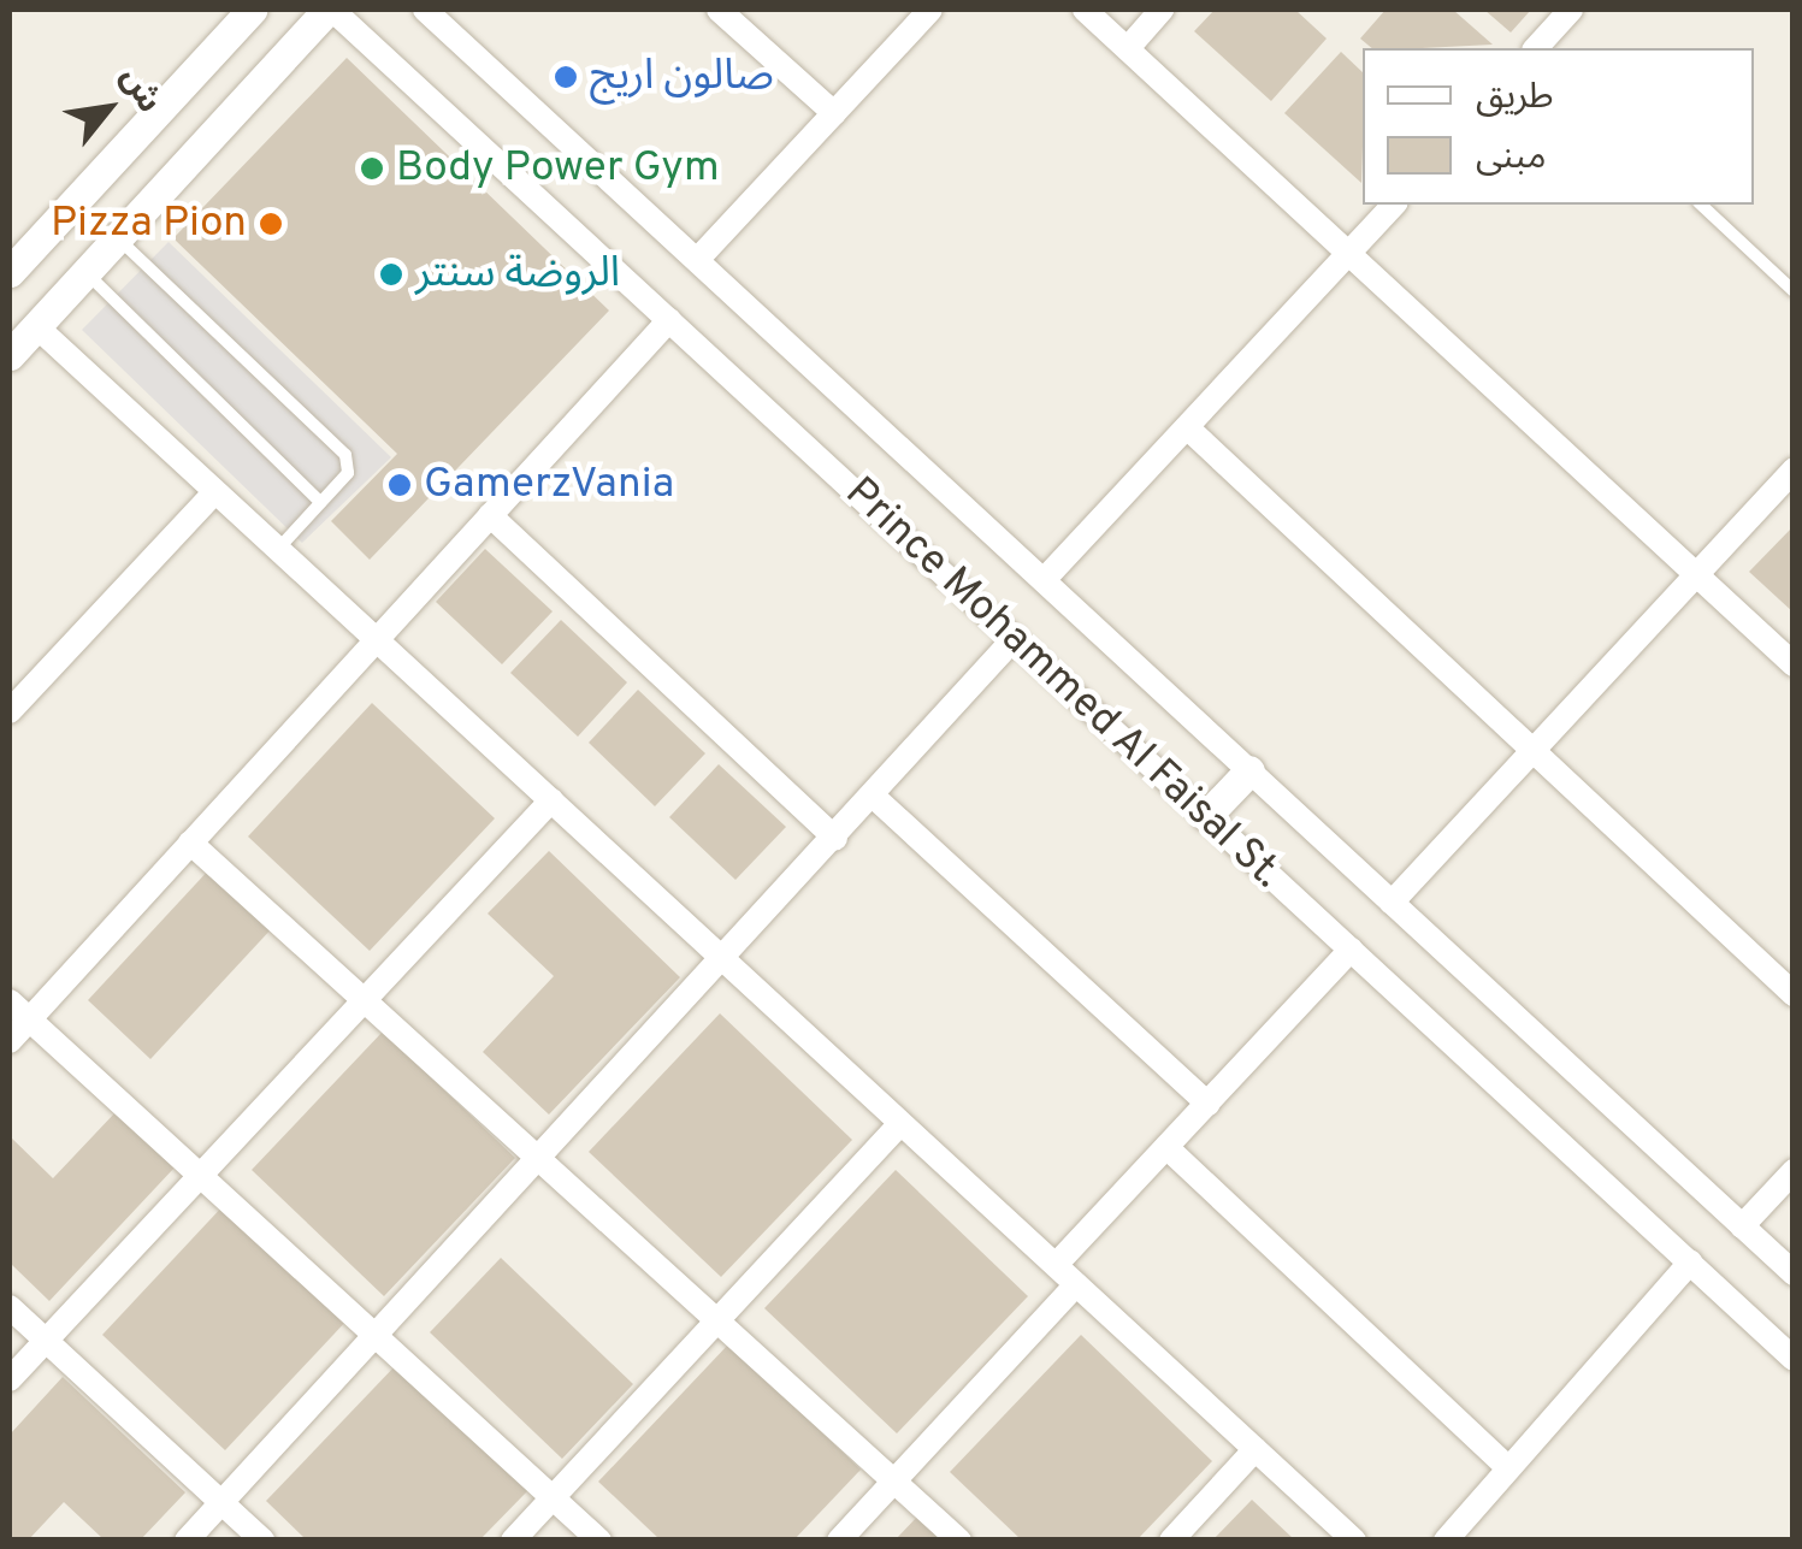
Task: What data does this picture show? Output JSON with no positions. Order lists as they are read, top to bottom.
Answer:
{
  "streets": {
    "street": ["Prince Mohammed Al Faisal St."]
  },
  "places": [
    "صالون اريج",
    "Body Power Gym",
    "Pizza Pion",
    "الروضة سنتر",
    "GamerzVania"
  ],
  "legend": ["طريق", "مبنى"],
  "north": "top right"
}
